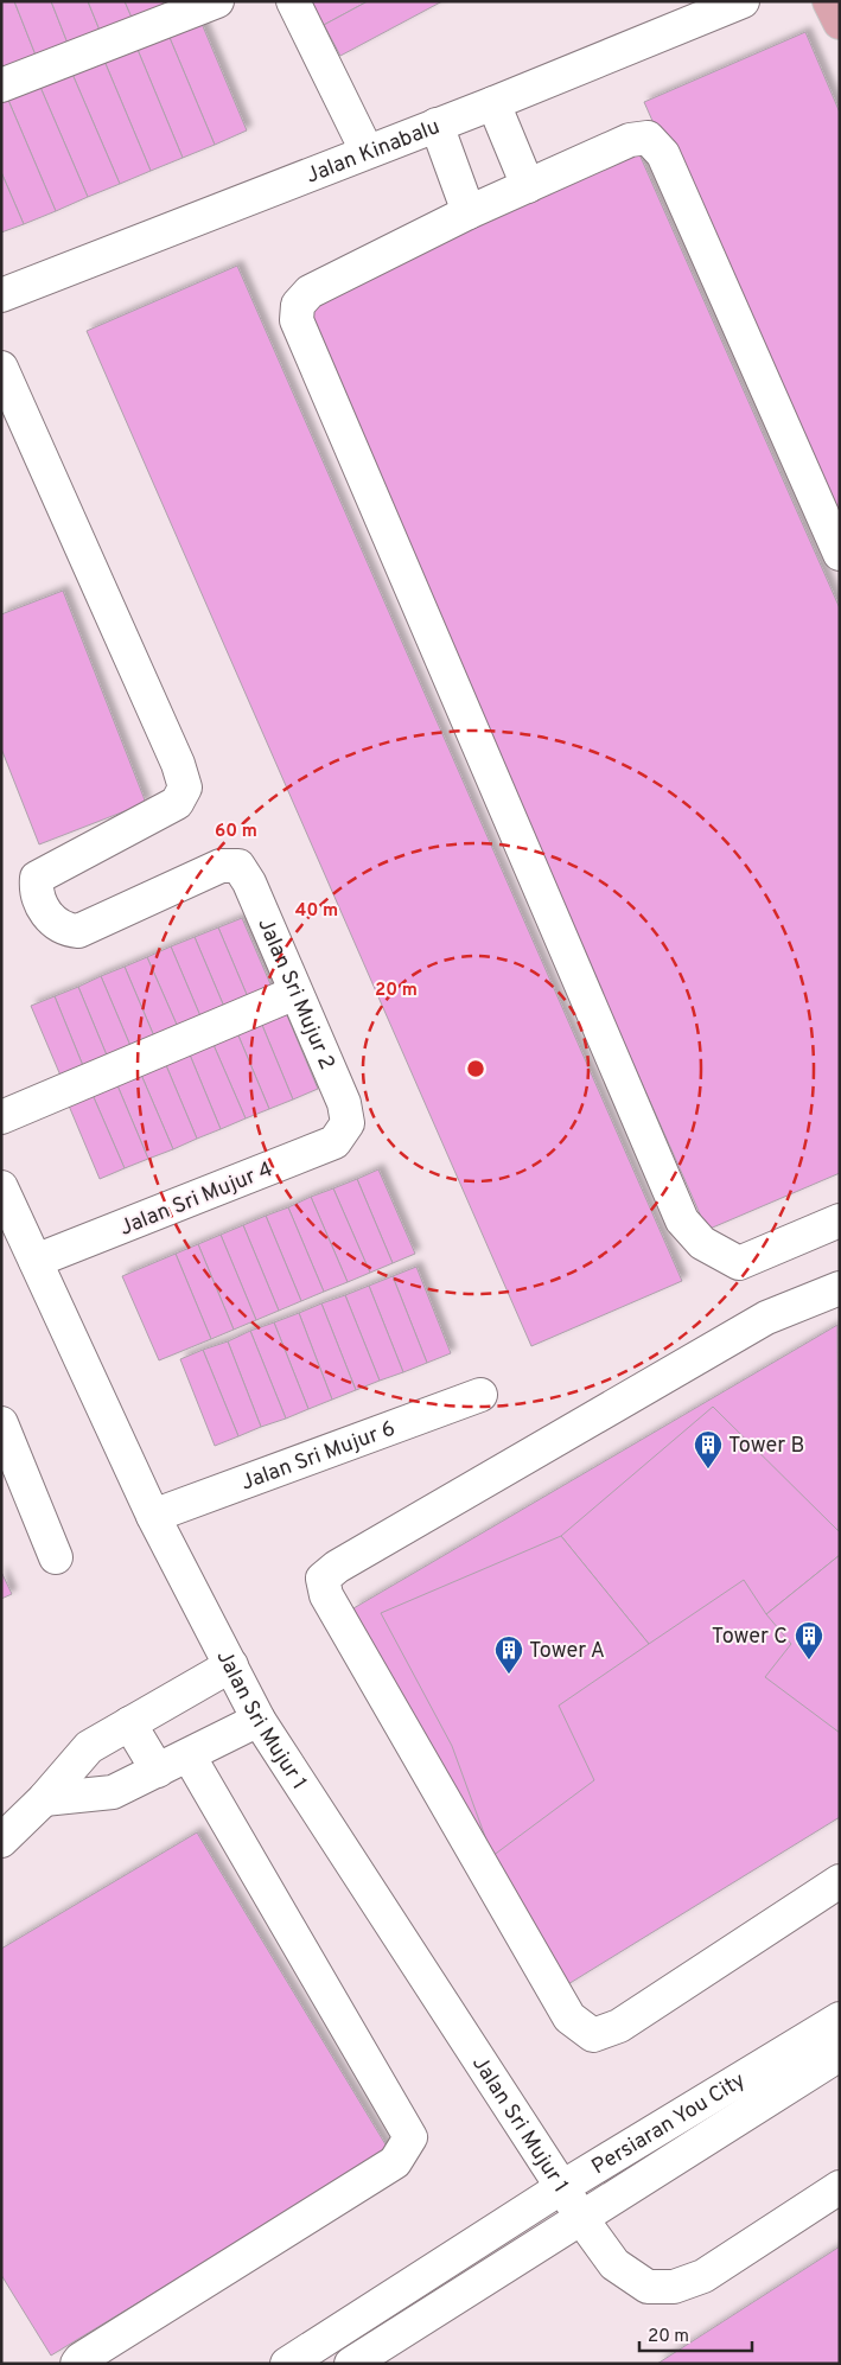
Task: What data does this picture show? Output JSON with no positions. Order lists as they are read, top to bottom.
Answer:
{
  "streets": {
    "street": [
      "Jalan Kinabalu",
      "Jalan Sri Mujur 2",
      "Jalan Sri Mujur 4",
      "Jalan Sri Mujur 6",
      "Jalan Sri Mujur 1",
      "Persiaran You City"
    ]
  },
  "crossings": [
    ["Jalan Sri Mujur 2", "Jalan Sri Mujur 4"],
    ["Jalan Sri Mujur 4", "Jalan Sri Mujur 1"],
    ["Jalan Sri Mujur 6", "Jalan Sri Mujur 1"],
    ["Jalan Sri Mujur 1", "Persiaran You City"]
  ],
  "places": {
    "building": ["Tower B", "Tower C", "Tower A"]
  },
  "scale_bar": "20 m",
  "rings": ["60 m", "40 m", "20 m"]
}
